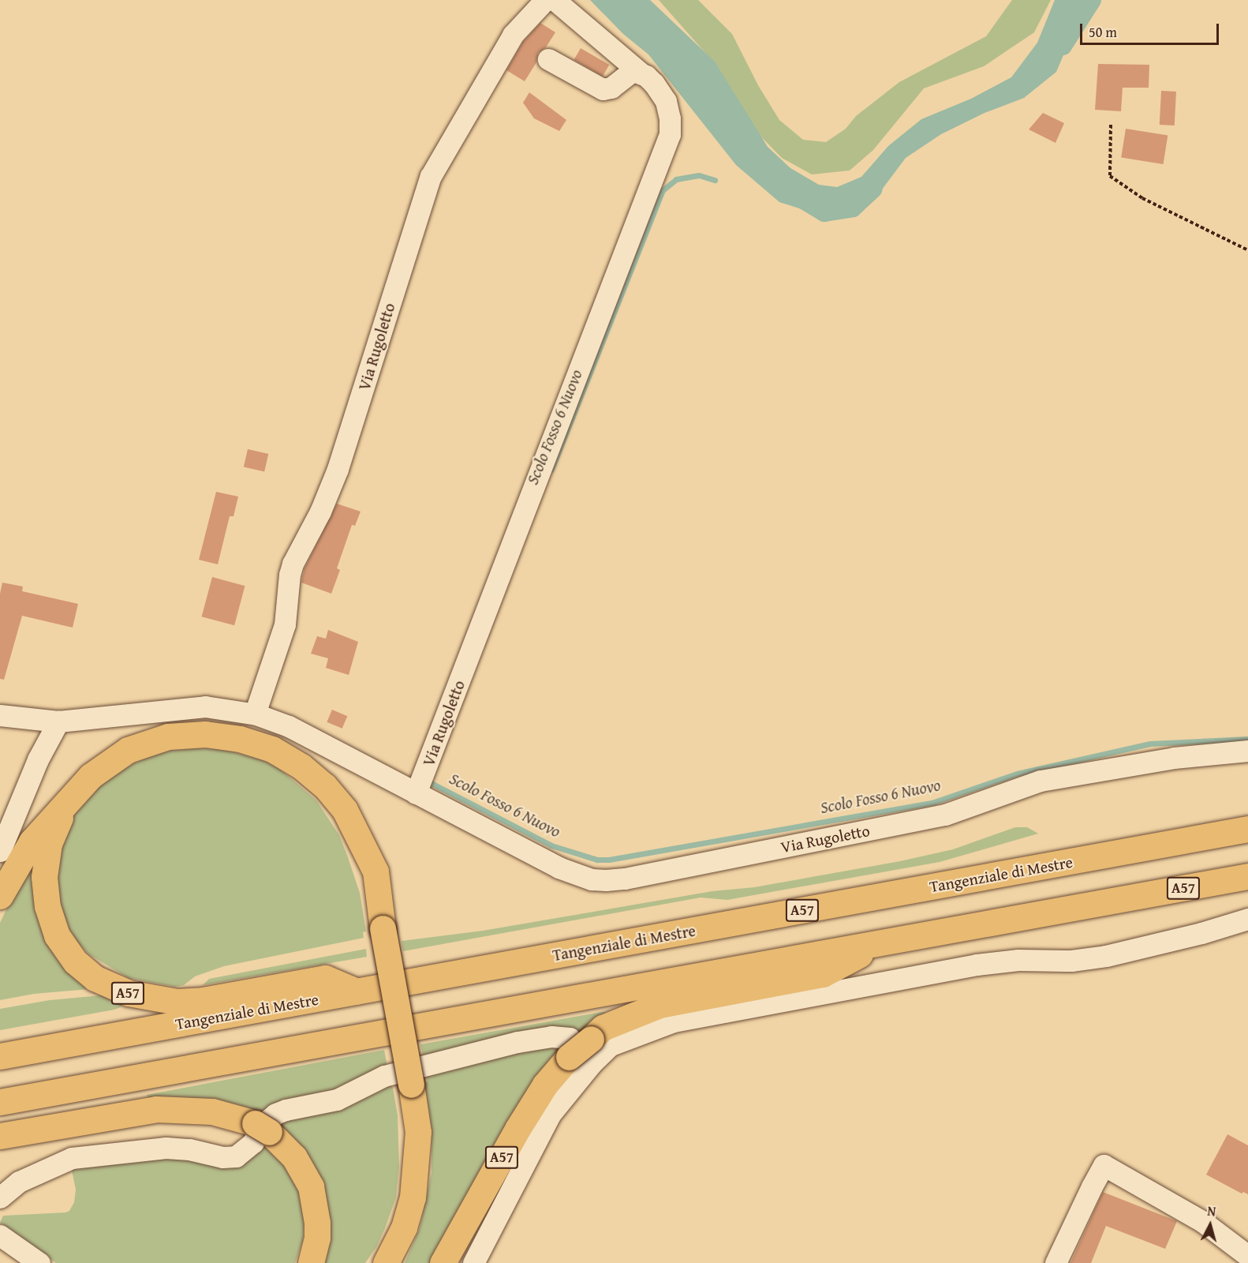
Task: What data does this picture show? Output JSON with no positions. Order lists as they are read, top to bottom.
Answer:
{
  "streets": {
    "highway": ["Tangenziale di Mestre", "A57"],
    "street": ["Via Rugoletto"]
  },
  "crossings": [
    ["Tangenziale di Mestre", "A57"]
  ],
  "water": ["Scolo Fosso 6 Nuovo"],
  "scale_bar": "50 m",
  "north": "top"
}
